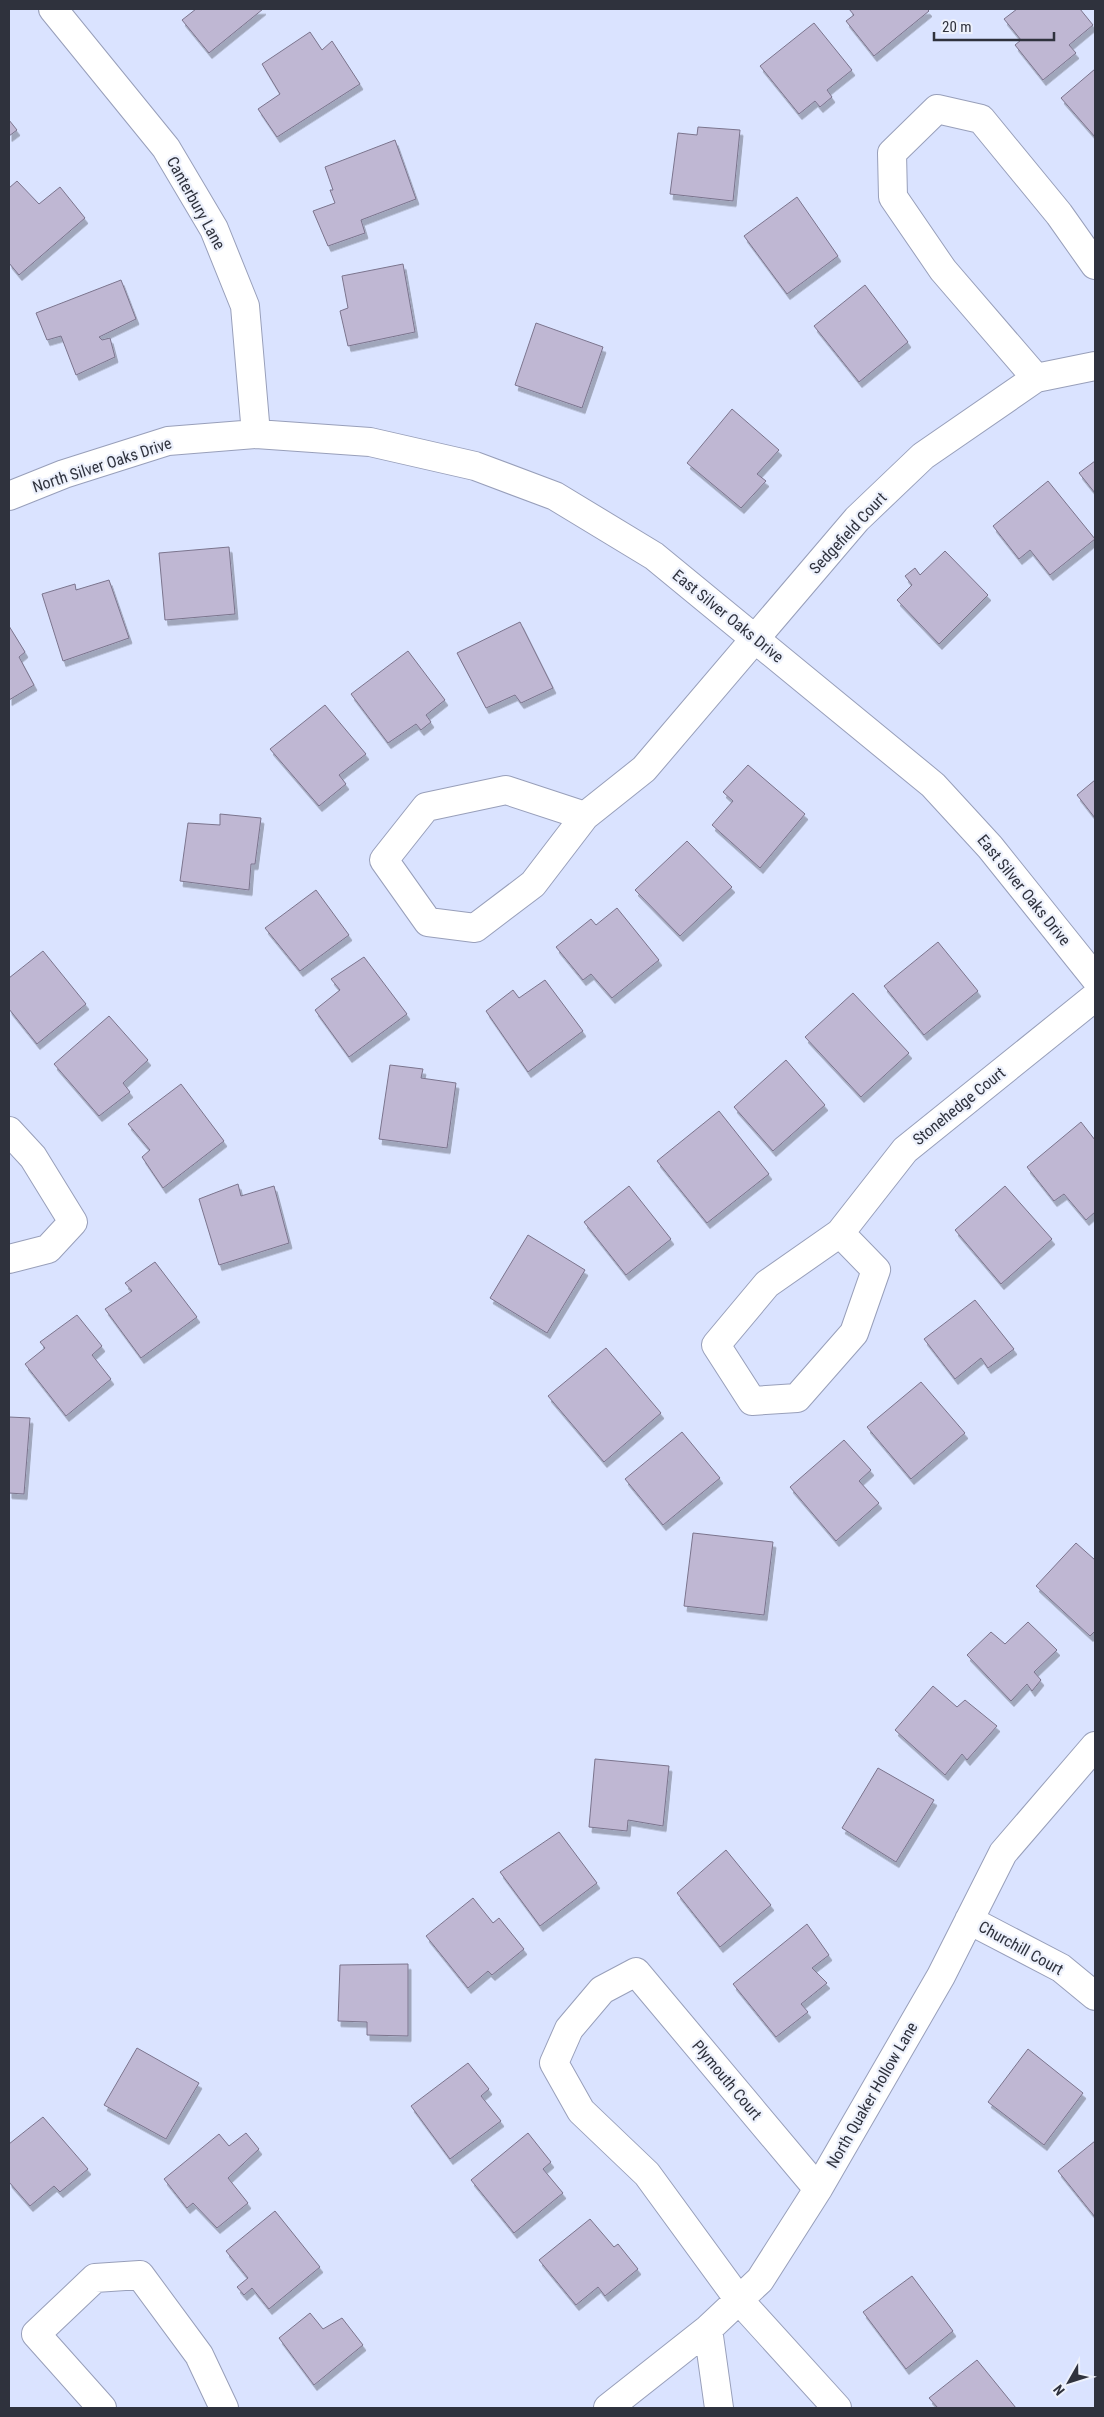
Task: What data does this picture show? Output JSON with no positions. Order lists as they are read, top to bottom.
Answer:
{
  "streets": {
    "street": [
      "Canterbury Lane",
      "North Silver Oaks Drive",
      "Sedgefield Court",
      "East Silver Oaks Drive",
      "Stonehedge Court",
      "Churchill Court",
      "Plymouth Court",
      "North Quaker Hollow Lane"
    ]
  },
  "crossings": [
    ["Canterbury Lane", "North Silver Oaks Drive"],
    ["Canterbury Lane", "East Silver Oaks Drive"],
    ["North Silver Oaks Drive", "East Silver Oaks Drive"],
    ["Sedgefield Court", "East Silver Oaks Drive"],
    ["Churchill Court", "North Quaker Hollow Lane"],
    ["Plymouth Court", "North Quaker Hollow Lane"]
  ],
  "scale_bar": "20 m",
  "north": "bottom left"
}
